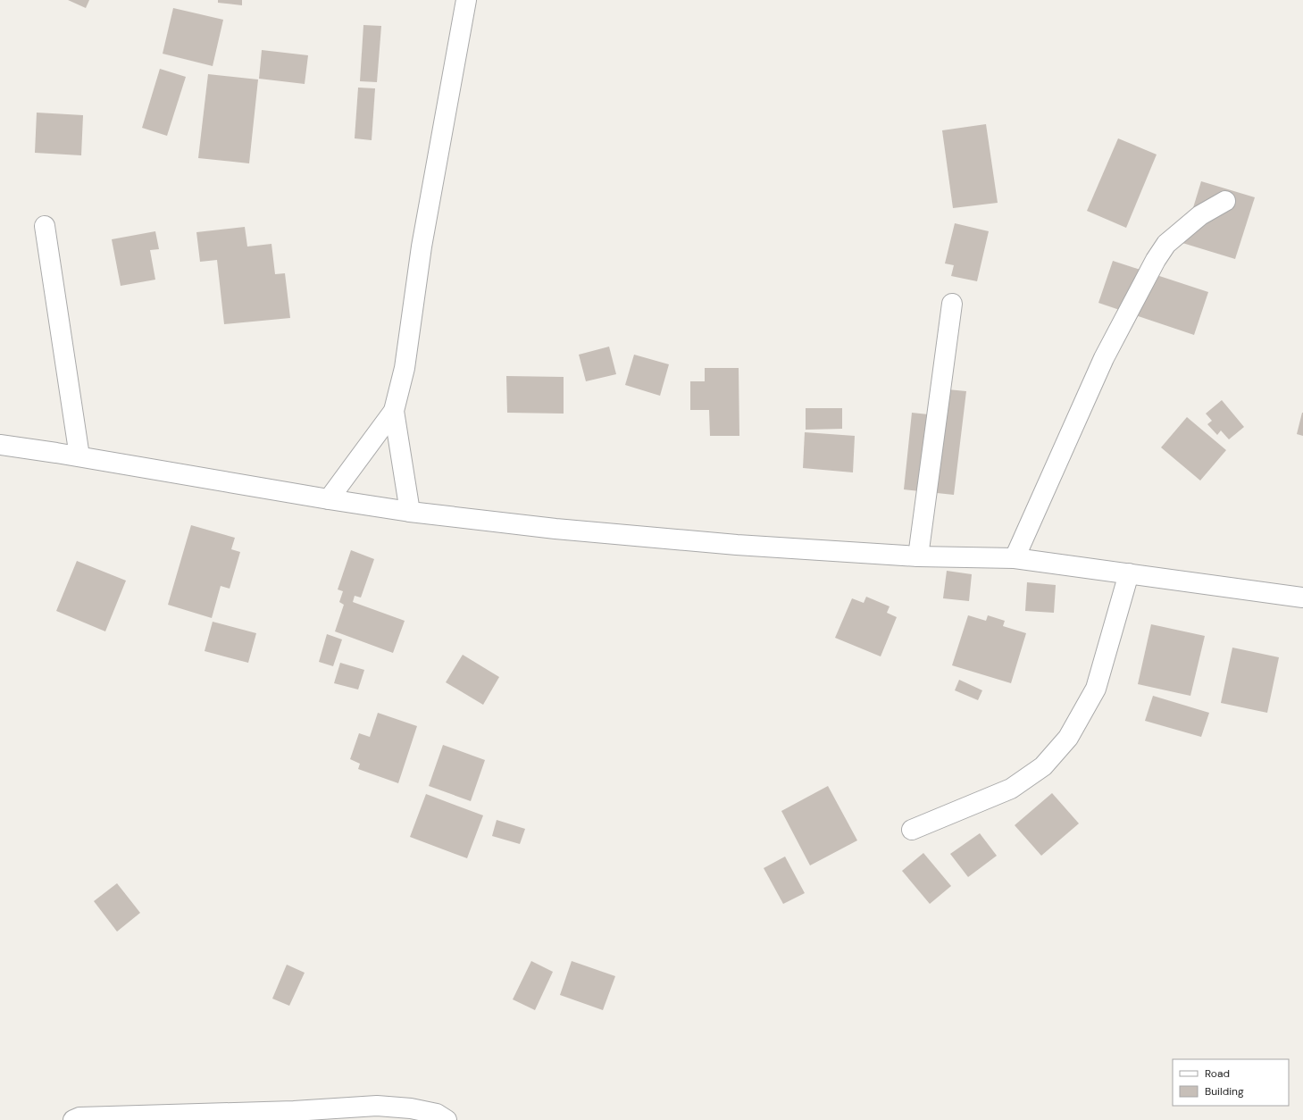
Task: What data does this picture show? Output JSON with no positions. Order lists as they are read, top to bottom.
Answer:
{
  "legend": ["Road", "Building"]
}
